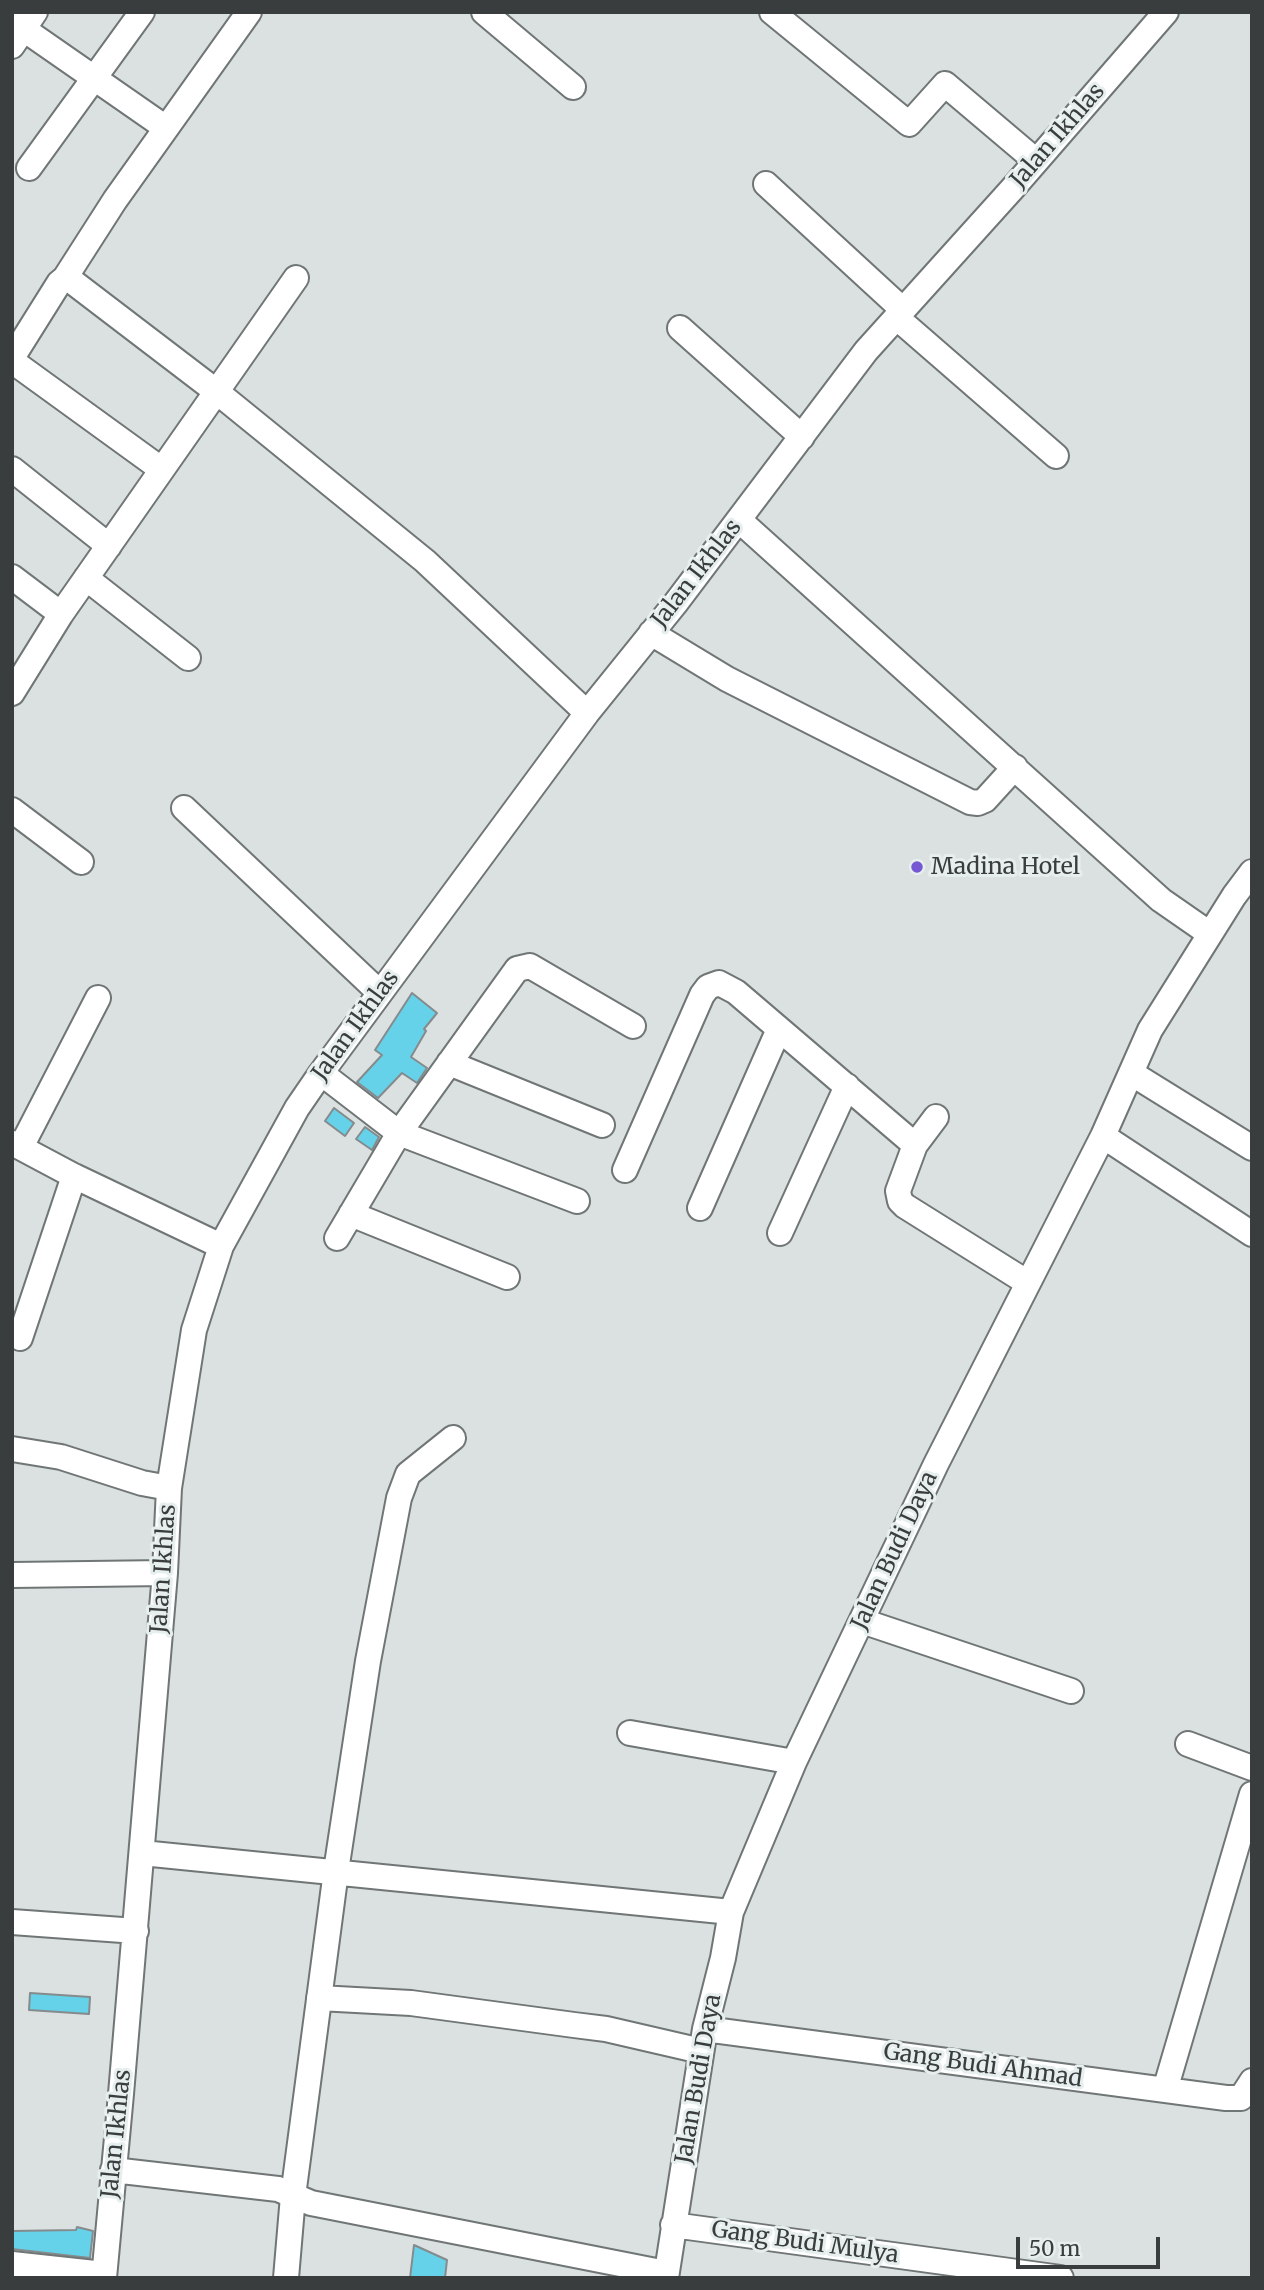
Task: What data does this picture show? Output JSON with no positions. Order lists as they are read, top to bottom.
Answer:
{
  "streets": {
    "street": [
      "Jalan Ikhlas",
      "Jalan Budi Daya",
      "Gang Budi Ahmad",
      "Gang Budi Mulya"
    ]
  },
  "crossings": [
    ["Jalan Budi Daya", "Gang Budi Ahmad"],
    ["Jalan Budi Daya", "Gang Budi Mulya"]
  ],
  "places": ["Madina Hotel"],
  "scale_bar": "50 m"
}
